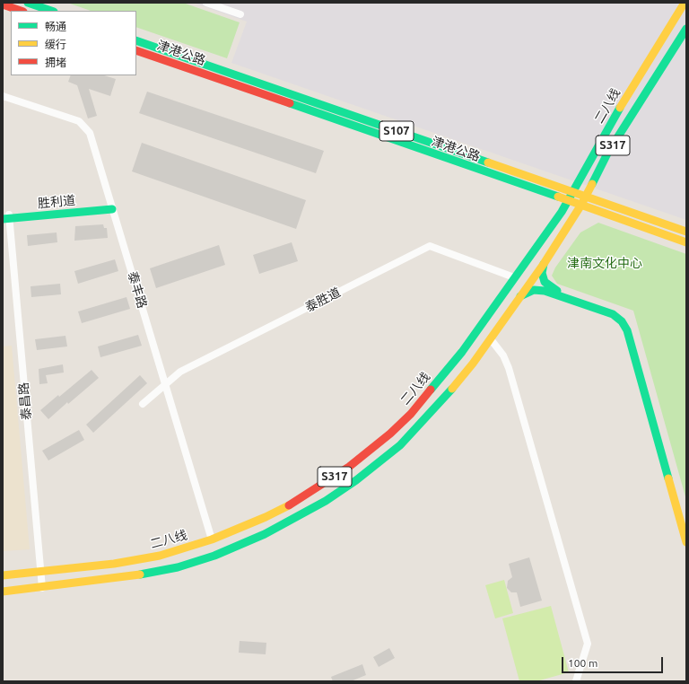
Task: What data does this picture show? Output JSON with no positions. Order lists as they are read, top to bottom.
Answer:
{
  "streets": {
    "main road": [
      "津港公路",
      "二八线",
      "S107",
      "S317",
      "胜利道"
    ],
    "street": ["泰丰路", "泰胜道", "泰昌路"]
  },
  "crossings": [
    ["津港公路", "二八线"],
    ["二八线", "泰丰路"],
    ["二八线", "泰胜道"],
    ["二八线", "泰昌路"],
    ["胜利道", "泰丰路"],
    ["胜利道", "泰昌路"],
    ["泰丰路", "泰胜道"]
  ],
  "parks": ["津南文化中心"],
  "legend": ["畅通", "缓行", "拥堵"],
  "scale_bar": "100 m"
}
